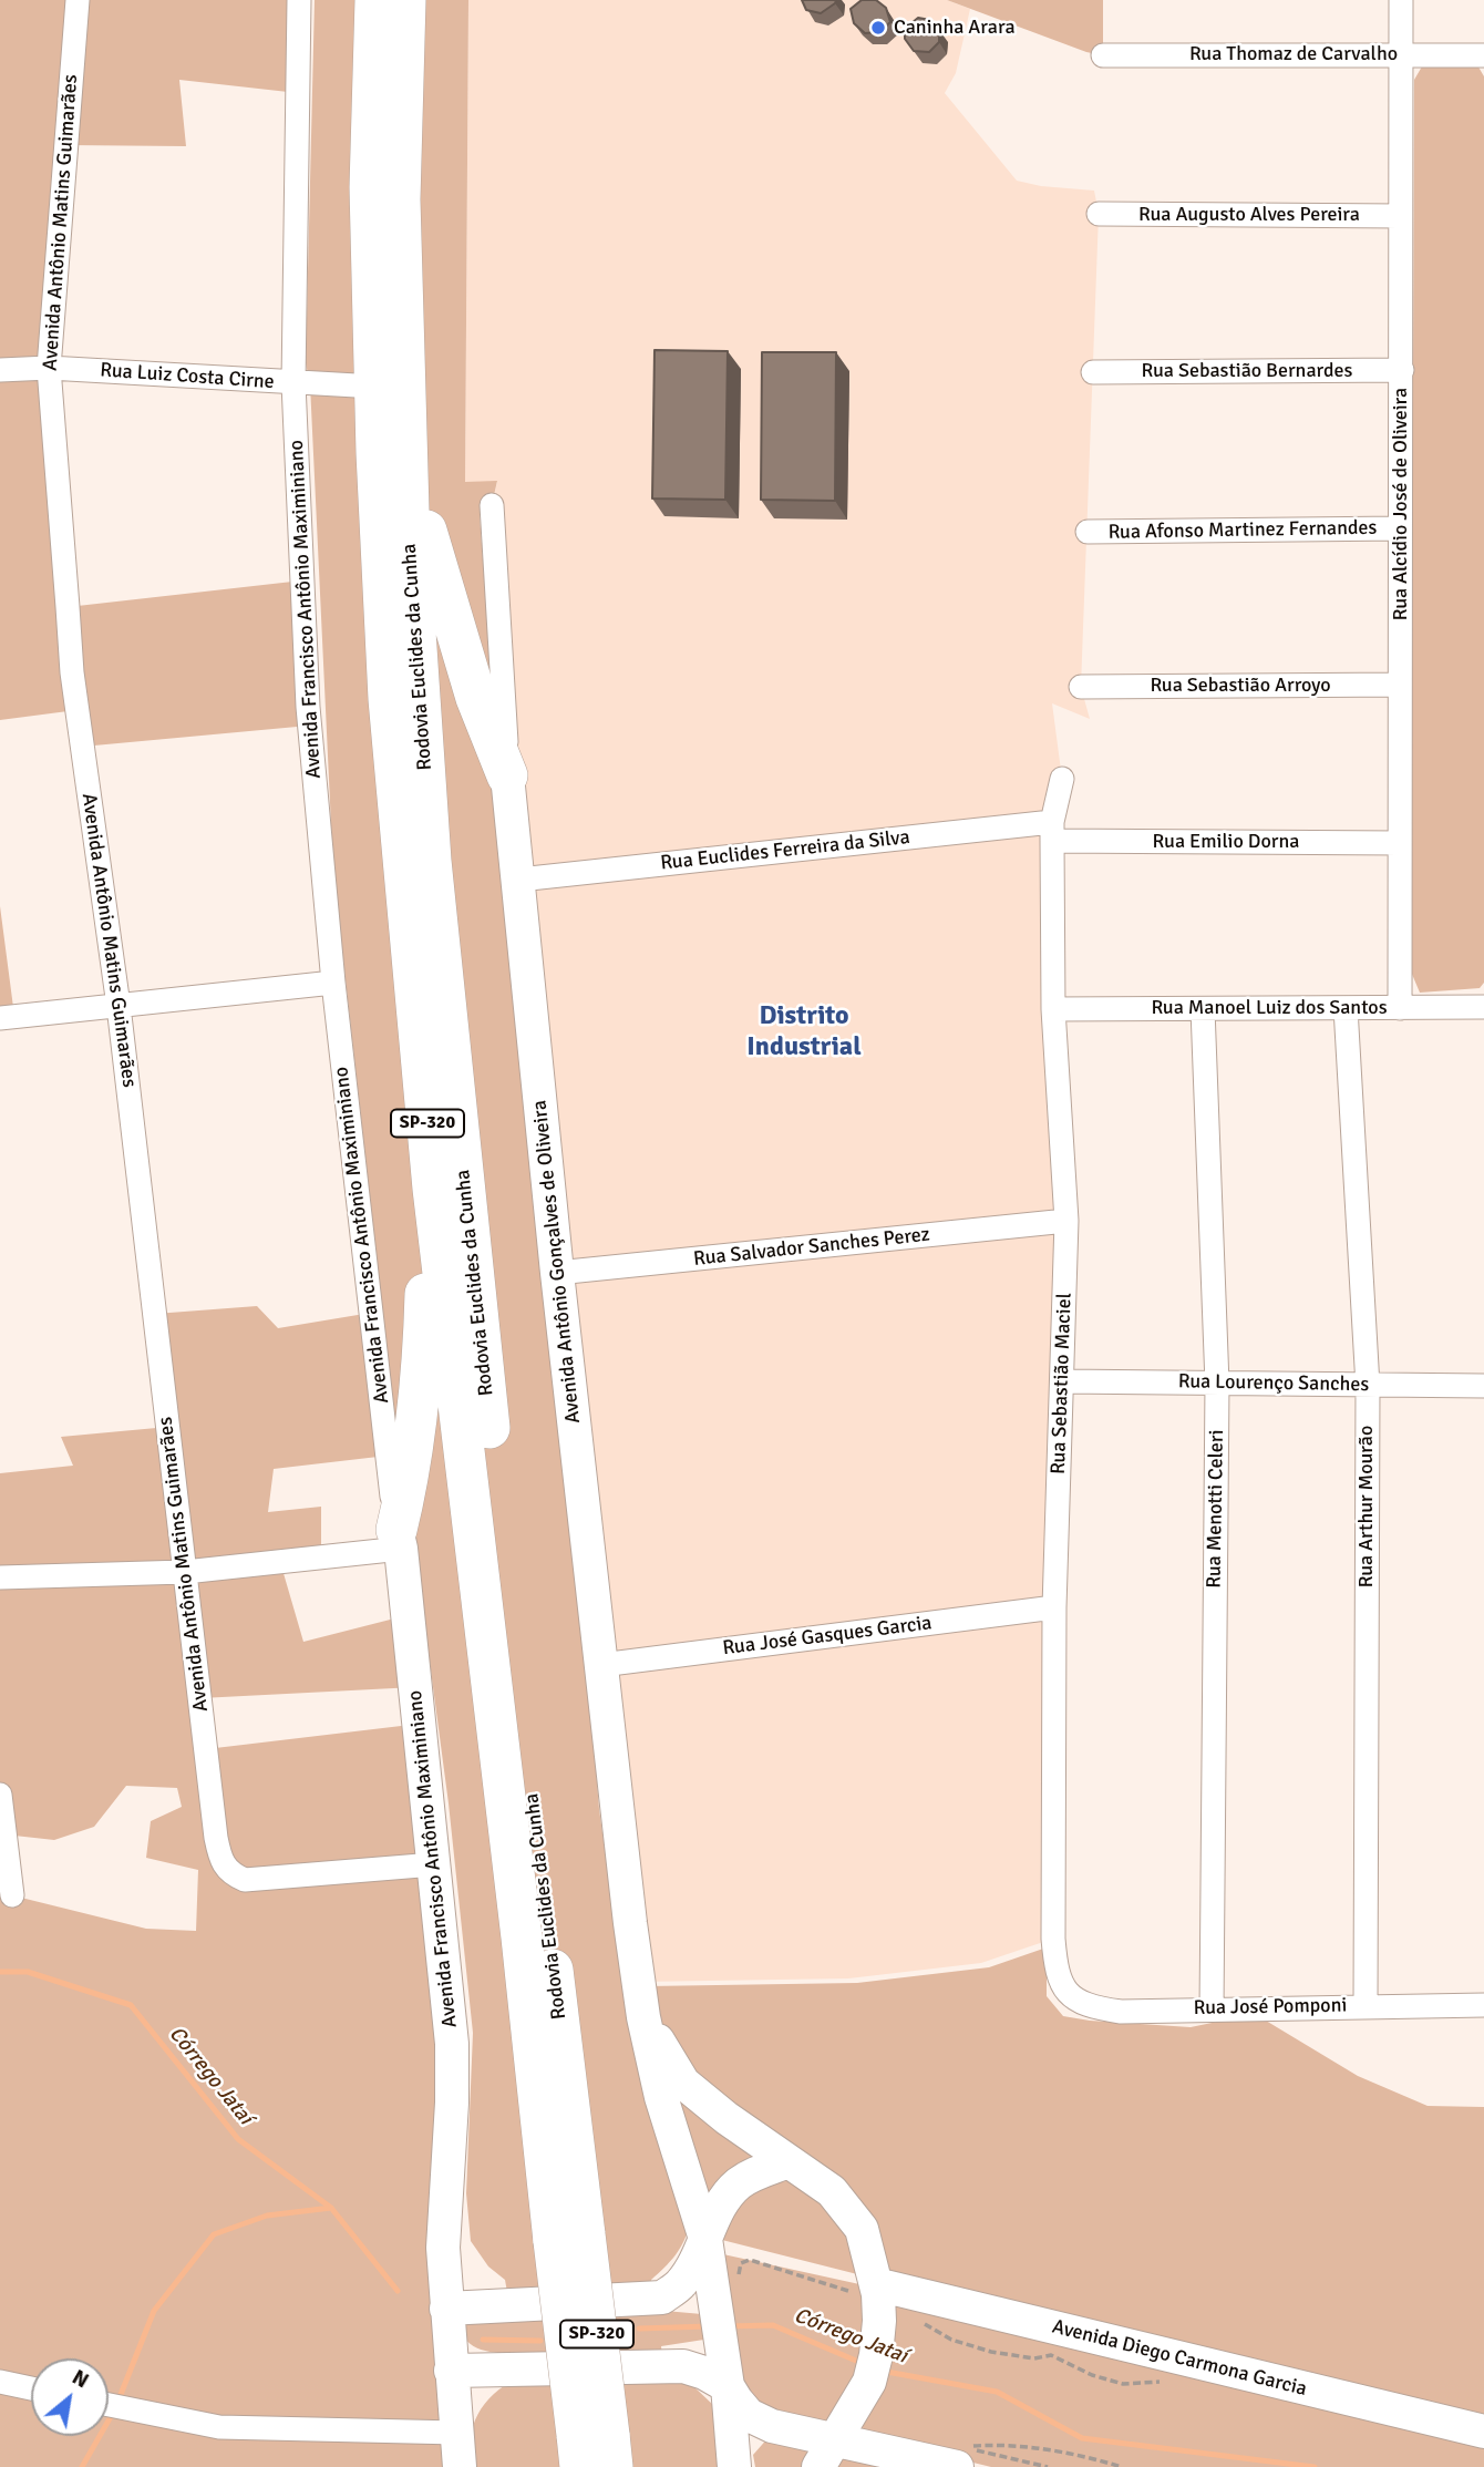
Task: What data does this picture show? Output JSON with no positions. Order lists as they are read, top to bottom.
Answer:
{
  "streets": {
    "highway": ["Rodovia Euclides da Cunha", "SP-320"],
    "main road": ["Avenida Francisco Antônio Maximiniano", "Avenida Antônio Gonçalves de Oliveira", "Avenida Diego Carmona Garcia"],
    "street": [
      "Rua Thomaz de Carvalho",
      "Rua Augusto Alves Pereira",
      "Avenida Antônio Matins Guimarães",
      "Rua Sebastião Bernardes",
      "Rua Luiz Costa Cirne",
      "Rua Alcídio José de Oliveira",
      "Rua Afonso Martinez Fernandes",
      "Rua Sebastião Arroyo",
      "Rua Emilio Dorna",
      "Rua Euclides Ferreira da Silva",
      "Rua Manoel Luiz dos Santos",
      "Rua Salvador Sanches Perez",
      "Rua Sebastião Maciel",
      "Rua Lourenço Sanches",
      "Rua Arthur Mourão",
      "Rua Menotti Celeri",
      "Rua José Gasques Garcia",
      "Rua José Pomponi"
    ]
  },
  "crossings": [
    ["Rua Thomaz de Carvalho", "Rua Alcídio José de Oliveira"],
    ["Rua Augusto Alves Pereira", "Rua Alcídio José de Oliveira"],
    ["Avenida Antônio Matins Guimarães", "Rua Luiz Costa Cirne"],
    ["Avenida Antônio Matins Guimarães", "Avenida Francisco Antônio Maximiniano"],
    ["Rua Sebastião Bernardes", "Rua Alcídio José de Oliveira"],
    ["Rua Luiz Costa Cirne", "Avenida Francisco Antônio Maximiniano"],
    ["Rua Luiz Costa Cirne", "Rodovia Euclides da Cunha"],
    ["Rua Alcídio José de Oliveira", "Rua Afonso Martinez Fernandes"],
    ["Rua Alcídio José de Oliveira", "Rua Sebastião Arroyo"],
    ["Rua Alcídio José de Oliveira", "Rua Emilio Dorna"],
    ["Rua Alcídio José de Oliveira", "Rua Manoel Luiz dos Santos"],
    ["Rua Emilio Dorna", "Rua Euclides Ferreira da Silva"],
    ["Rua Emilio Dorna", "Rua Sebastião Maciel"],
    ["Rua Euclides Ferreira da Silva", "Avenida Antônio Gonçalves de Oliveira"],
    ["Rua Euclides Ferreira da Silva", "Rua Sebastião Maciel"],
    ["Rua Manoel Luiz dos Santos", "Rua Sebastião Maciel"],
    ["Rua Manoel Luiz dos Santos", "Rua Arthur Mourão"],
    ["Rua Manoel Luiz dos Santos", "Rua Menotti Celeri"],
    ["Rua Salvador Sanches Perez", "Avenida Antônio Gonçalves de Oliveira"],
    ["Rua Salvador Sanches Perez", "Rua Sebastião Maciel"],
    ["Avenida Antônio Gonçalves de Oliveira", "Rua José Gasques Garcia"],
    ["Avenida Antônio Gonçalves de Oliveira", "Avenida Diego Carmona Garcia"],
    ["Rua Sebastião Maciel", "Rua Lourenço Sanches"],
    ["Rua Sebastião Maciel", "Rua José Gasques Garcia"],
    ["Rua Sebastião Maciel", "Rua José Pomponi"],
    ["Rua Lourenço Sanches", "Rua Arthur Mourão"],
    ["Rua Lourenço Sanches", "Rua Menotti Celeri"],
    ["Rua Arthur Mourão", "Rua José Pomponi"],
    ["Rua Menotti Celeri", "Rua José Pomponi"]
  ],
  "districts": ["Distrito Industrial"],
  "water": ["Córrego Jataí"],
  "places": ["Caninha Arara"],
  "north": "top right"
}
